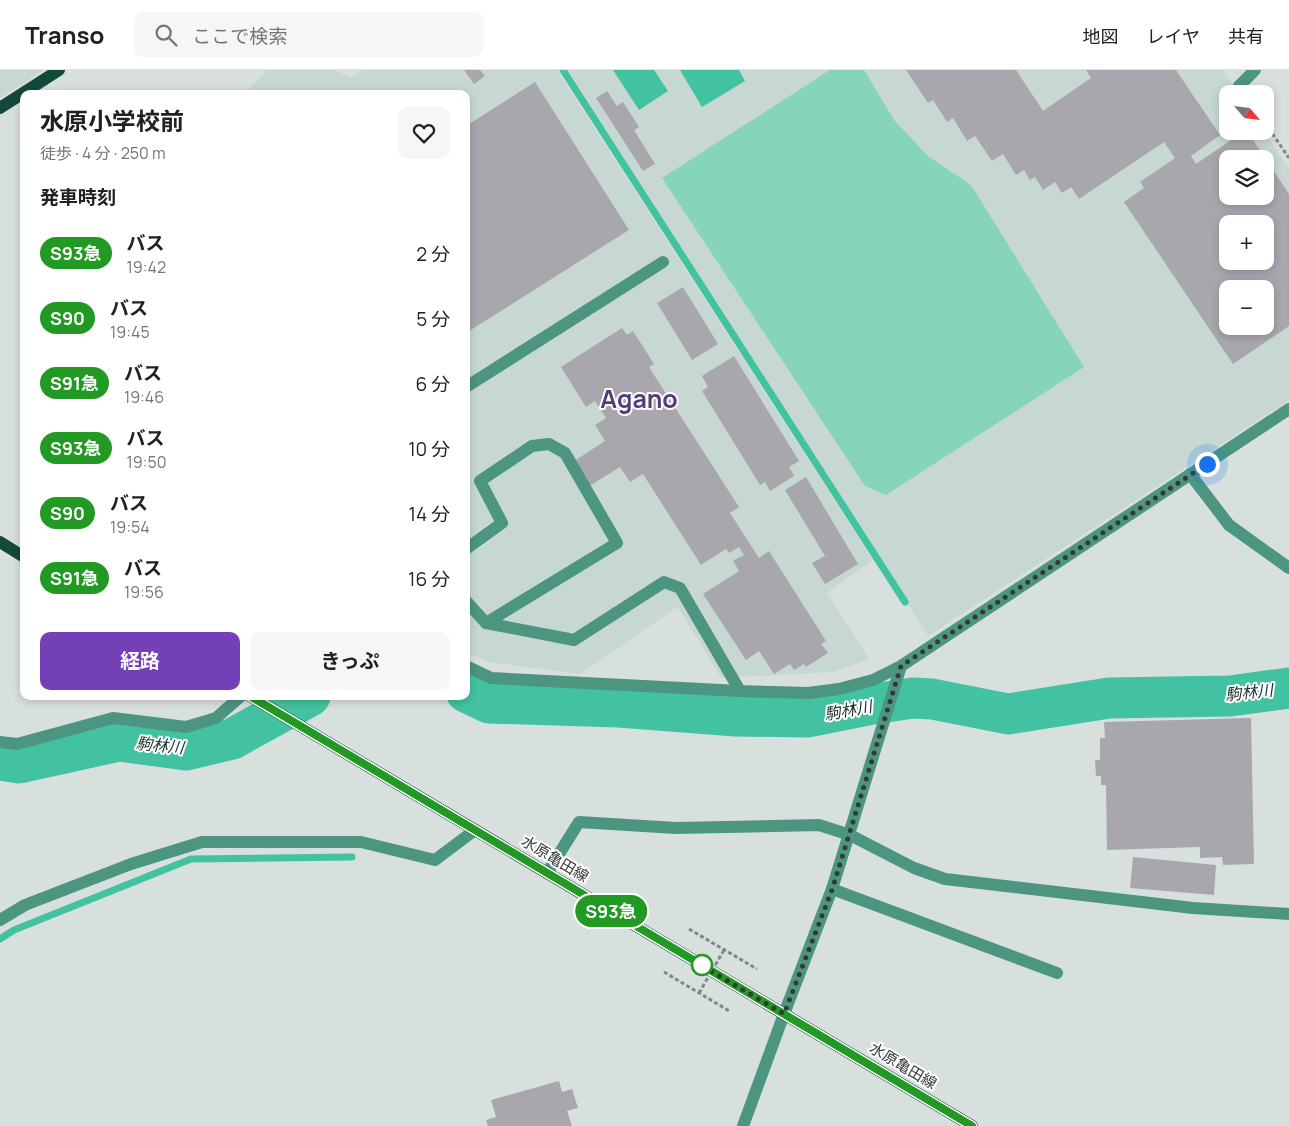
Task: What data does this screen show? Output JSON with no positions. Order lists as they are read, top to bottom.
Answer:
{
  "streets": {
    "main road": ["水原亀田線"]
  },
  "districts": ["Agano"],
  "water": ["駒林川"],
  "lines": ["bus line S93急"],
  "north": "bottom right",
  "page": {
    "header": "Transo",
    "search": "ここで検索",
    "nav": ["地図", "レイヤ", "共有"],
    "on_map": "S93急",
    "map_buttons": ["+", "−"],
    "heading": [
      ["水原小学校前", "徒歩 · 4 分 · 250 m"],
      "発車時刻"
    ],
    "list": [
      {
        "mark": "S93急",
        "name": "バス",
        "note": "19:42",
        "value": "2 分"
      },
      {
        "mark": "S90",
        "name": "バス",
        "note": "19:45",
        "value": "5 分"
      },
      {
        "mark": "S91急",
        "name": "バス",
        "note": "19:46",
        "value": "6 分"
      },
      {
        "mark": "S93急",
        "name": "バス",
        "note": "19:50",
        "value": "10 分"
      },
      {
        "mark": "S90",
        "name": "バス",
        "note": "19:54",
        "value": "14 分"
      },
      {
        "mark": "S91急",
        "name": "バス",
        "note": "19:56",
        "value": "16 分"
      }
    ],
    "buttons": ["経路", "きっぷ"]
  }
}
